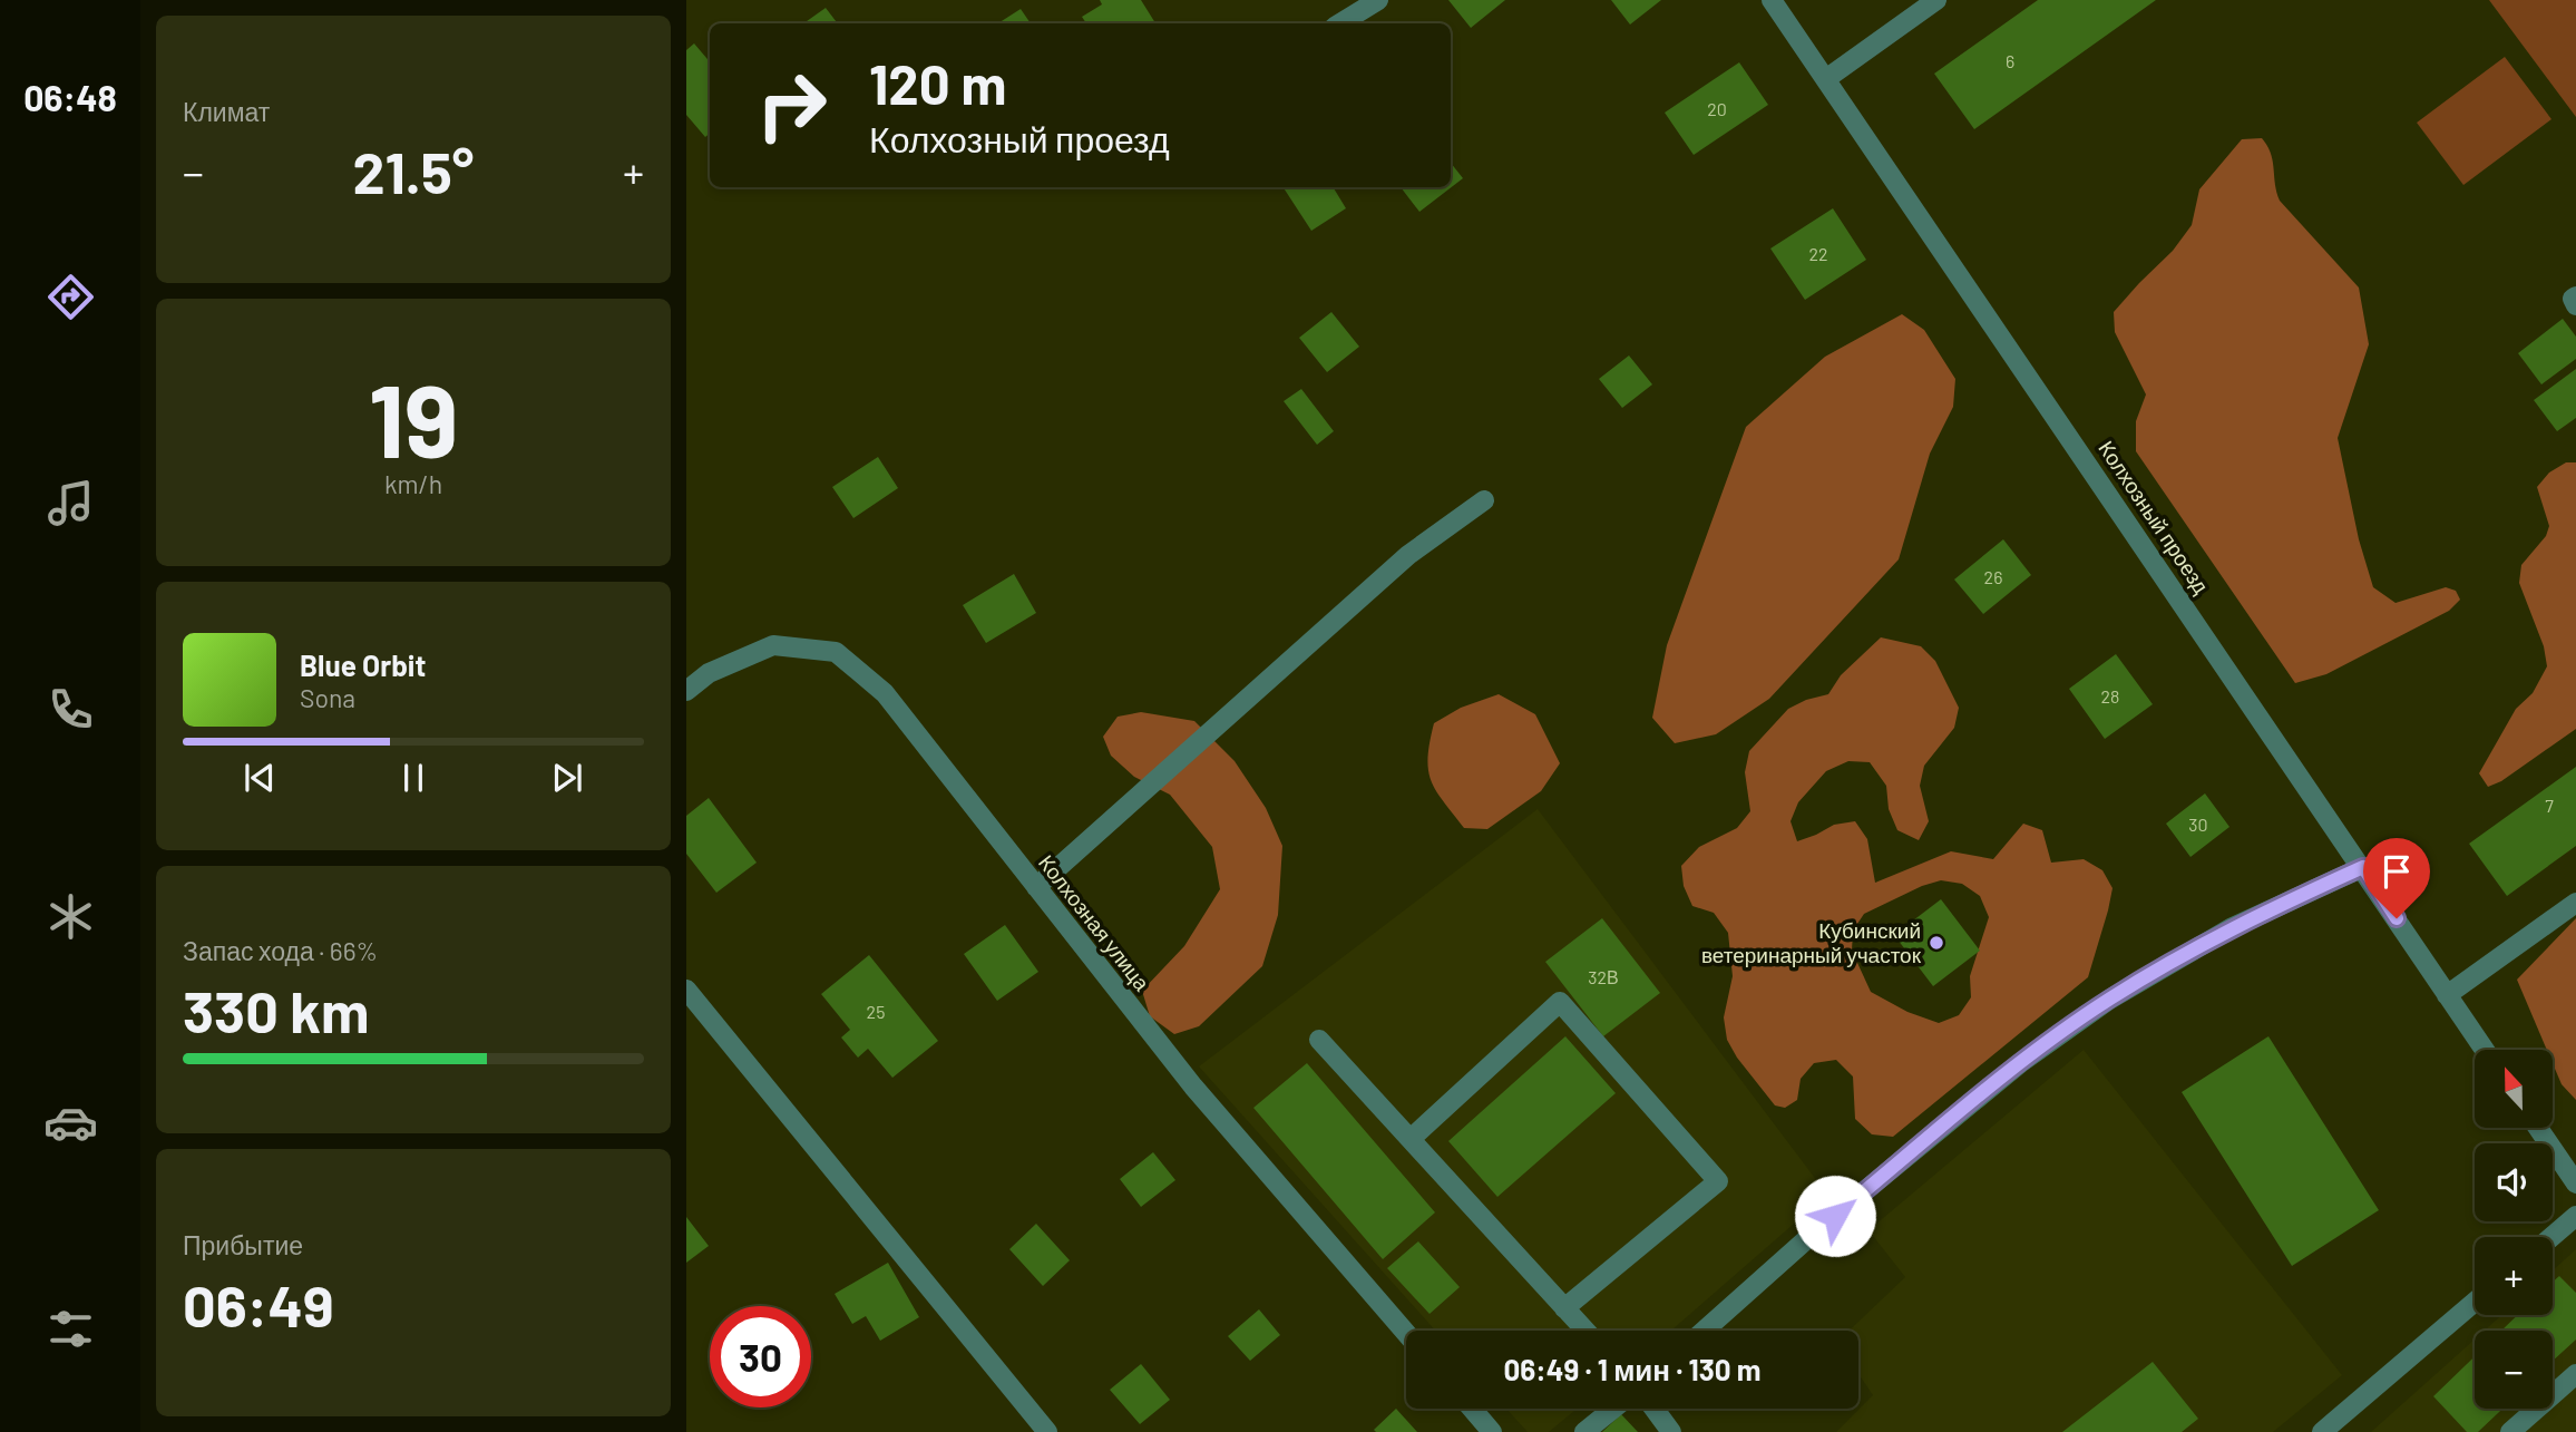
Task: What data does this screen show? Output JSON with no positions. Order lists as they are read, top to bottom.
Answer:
{
  "streets": {
    "street": ["Колхозный проезд", "Колхозная улица"]
  },
  "places": ["Кубинский ветеринарный участок"],
  "house_numbers": [
    "6",
    "20",
    "22",
    "26",
    "28",
    "7",
    "30",
    "32В",
    "25"
  ],
  "north": "top",
  "page": {
    "tabs": "06:48",
    "tile": [
      "Климат",
      ["19", "km/h"],
      ["Запас хода · 66%", "330 km"],
      ["Прибытие", "06:49"]
    ],
    "turn": ["120 m", "Колхозный проезд"],
    "heat": ["−", "21.5°", "+"],
    "song": ["Blue Orbit", "Sona"],
    "map_buttons": ["+", "−"],
    "limit": "30",
    "trip": "06:49 · 1 мин · 130 m"
  }
}
